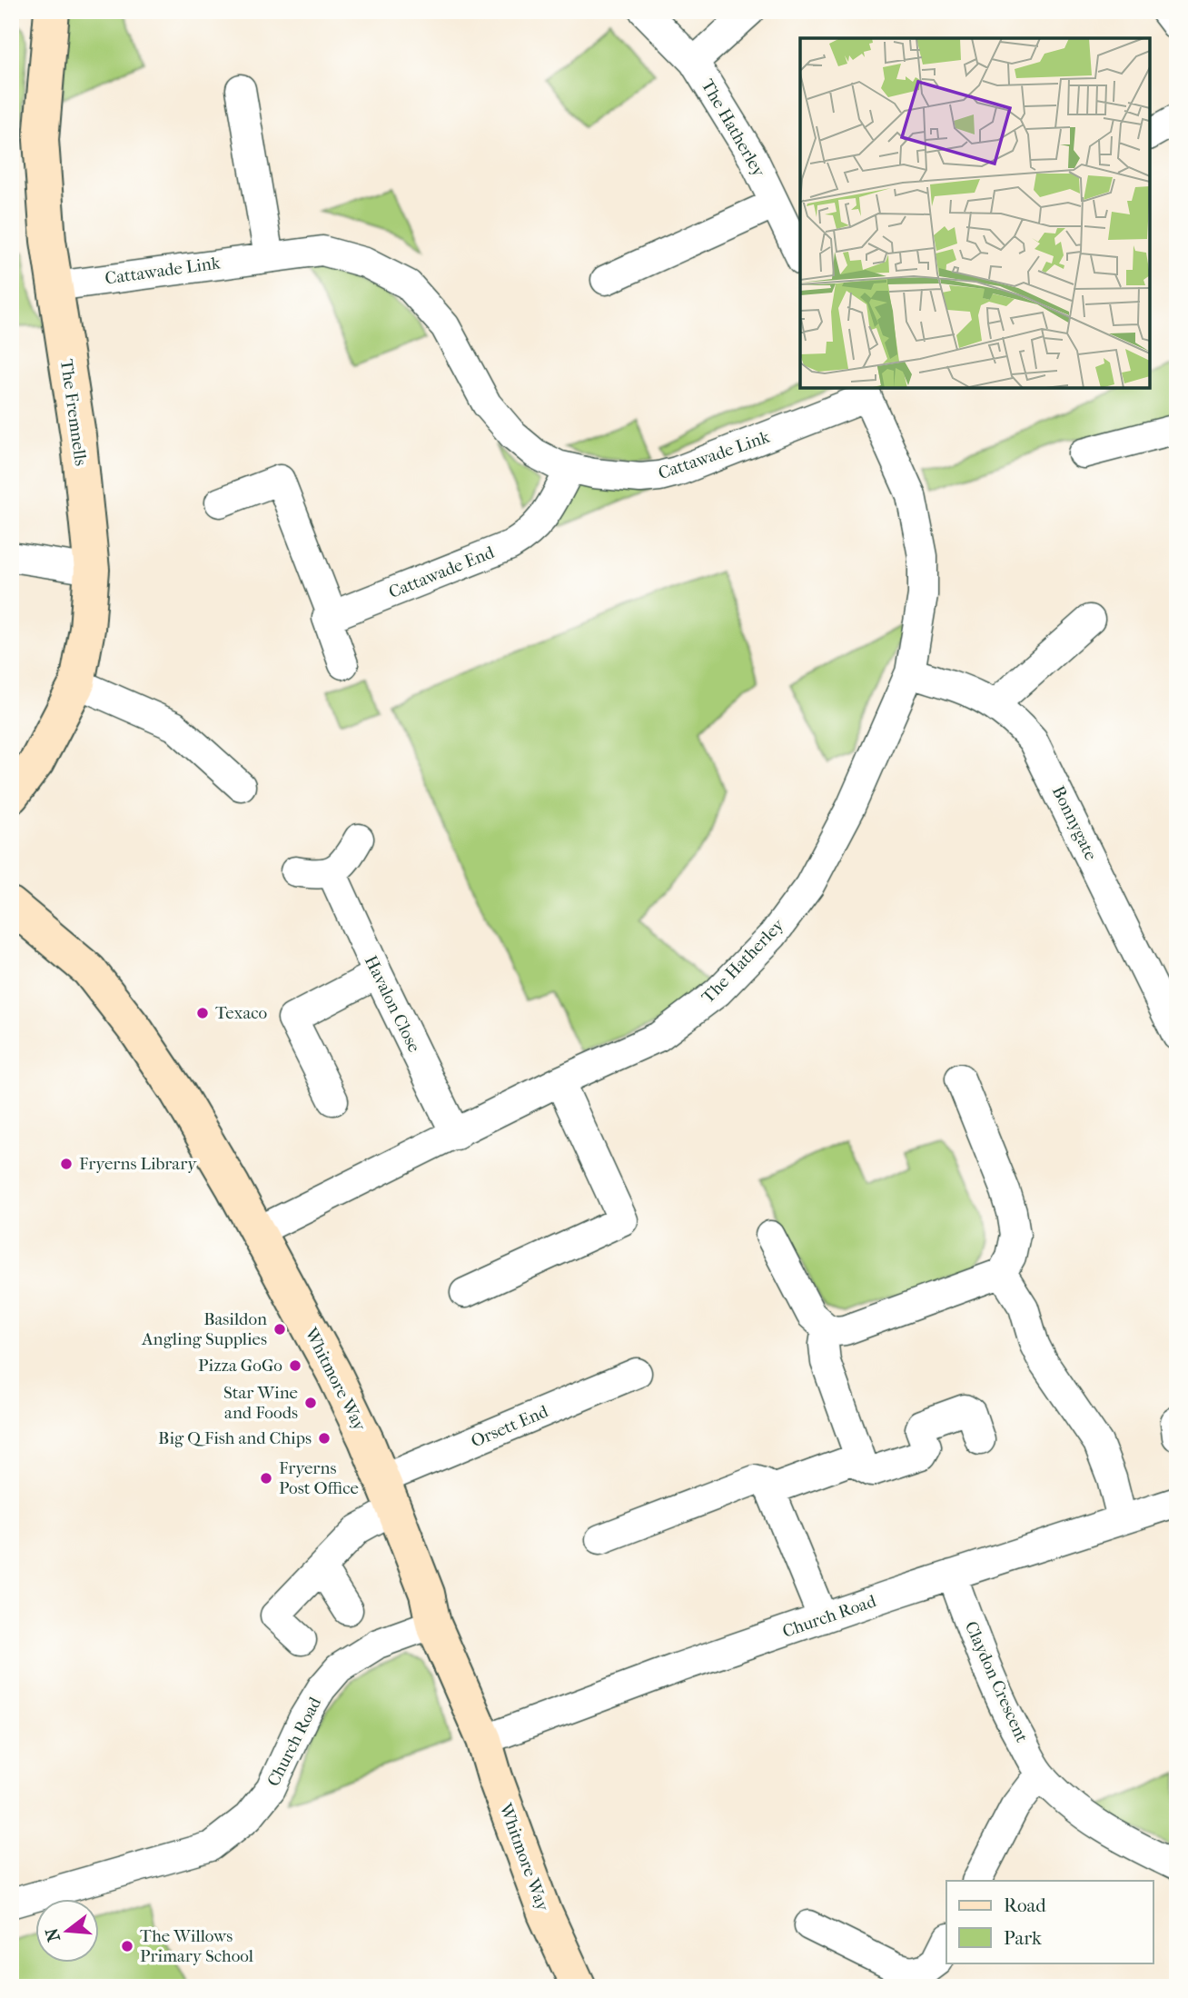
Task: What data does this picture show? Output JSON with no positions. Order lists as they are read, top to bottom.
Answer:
{
  "streets": {
    "street": [
      "The Hatherley",
      "Cattawade Link",
      "The Fremnells",
      "Cattawade End",
      "Bonnygate",
      "Havalon Close",
      "Whitmore Way",
      "Orsett End",
      "Church Road",
      "Claydon Crescent"
    ]
  },
  "crossings": [
    ["The Hatherley", "Cattawade Link"],
    ["The Hatherley", "Bonnygate"],
    ["The Hatherley", "Havalon Close"],
    ["The Hatherley", "Whitmore Way"],
    ["Cattawade Link", "The Fremnells"],
    ["Cattawade Link", "Cattawade End"],
    ["Whitmore Way", "Orsett End"],
    ["Whitmore Way", "Church Road"],
    ["Church Road", "Claydon Crescent"]
  ],
  "places": [
    "Texaco",
    "Fryerns Library",
    "Basildon Angling Supplies",
    "Pizza GoGo",
    "Star Wine and Foods",
    "Big Q Fish and Chips",
    "Fryerns Post Office",
    "The Willows Primary School"
  ],
  "legend": ["Road", "Park"],
  "north": "left"
}
